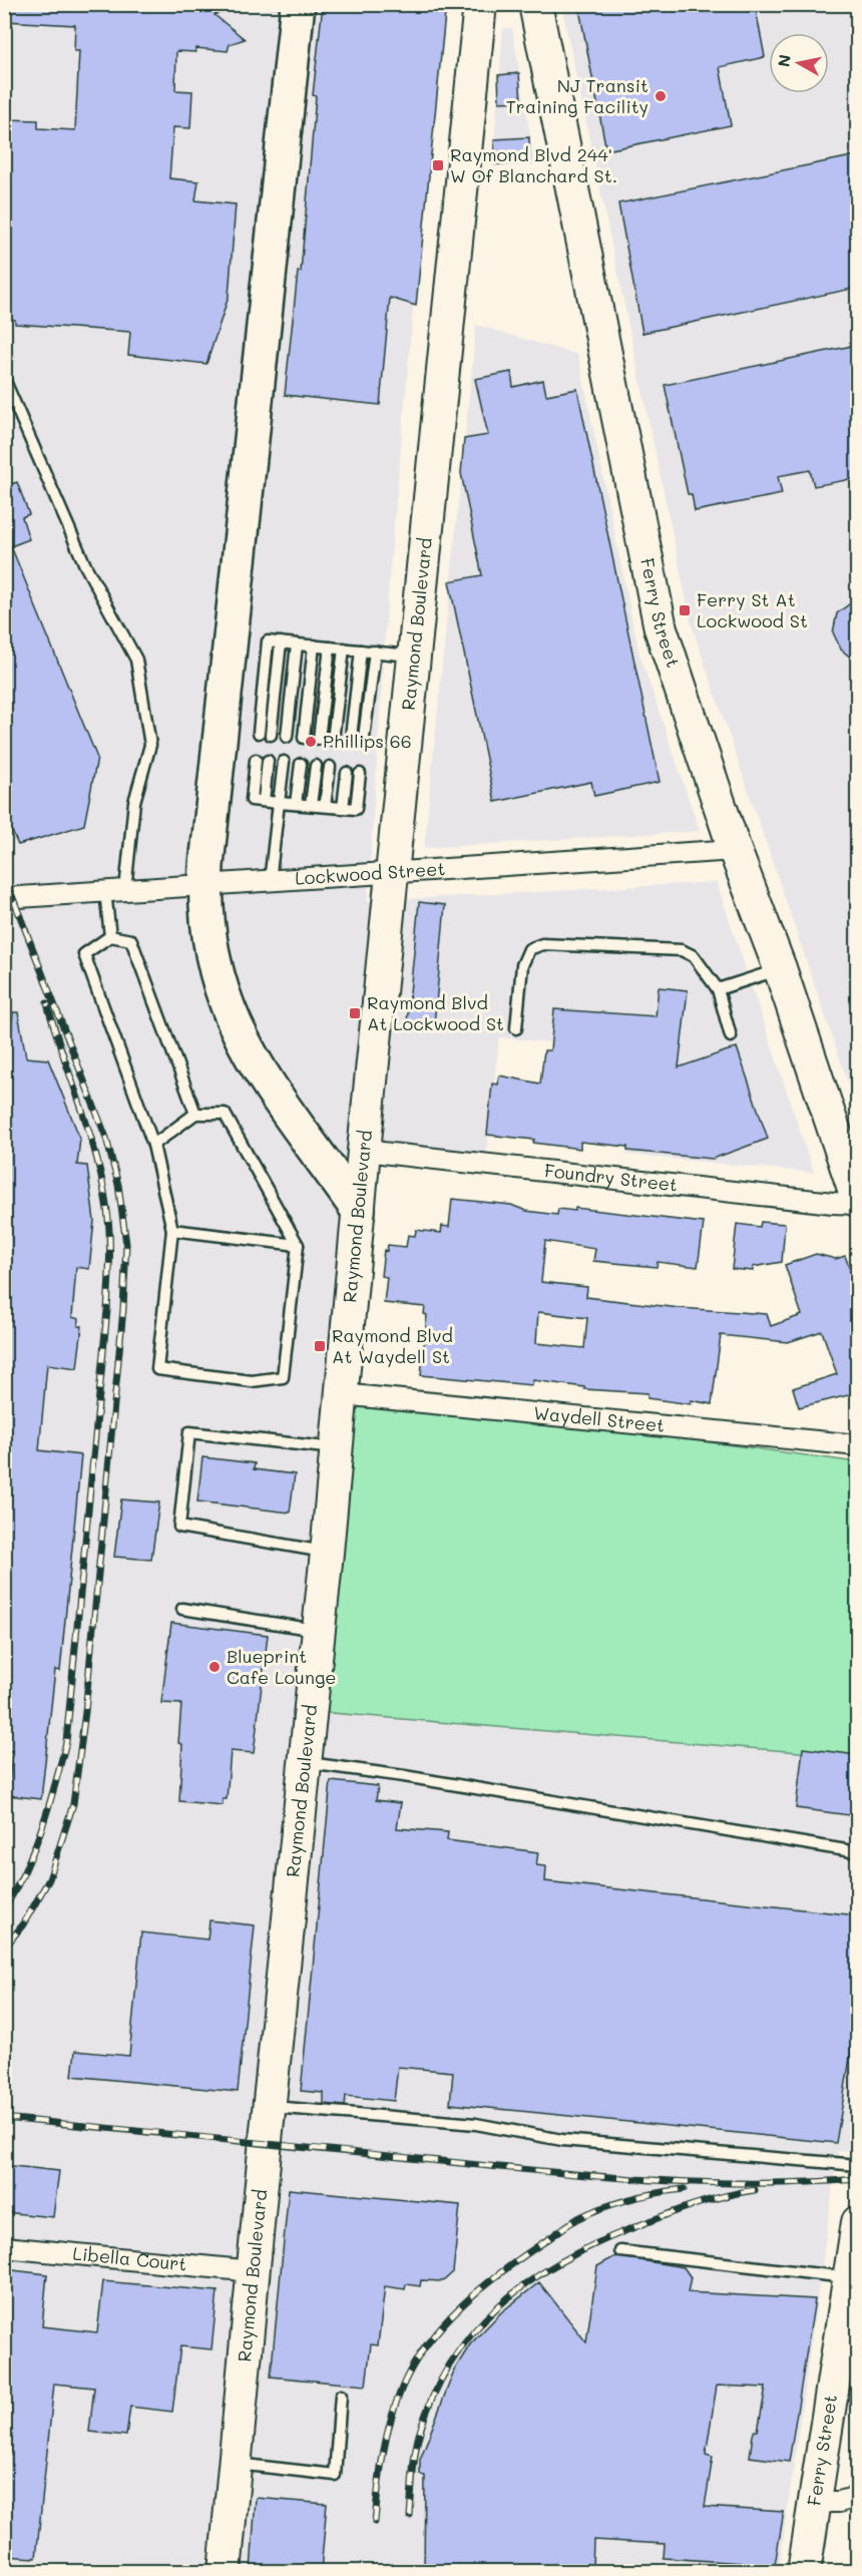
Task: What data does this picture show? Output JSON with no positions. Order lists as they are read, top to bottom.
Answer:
{
  "streets": {
    "main road": ["Ferry Street", "Raymond Boulevard"],
    "street": [
      "Lockwood Street",
      "Foundry Street",
      "Waydell Street",
      "Libella Court"
    ]
  },
  "crossings": [
    ["Ferry Street", "Lockwood Street"],
    ["Ferry Street", "Foundry Street"],
    ["Raymond Boulevard", "Lockwood Street"],
    ["Raymond Boulevard", "Foundry Street"],
    ["Raymond Boulevard", "Waydell Street"],
    ["Raymond Boulevard", "Libella Court"]
  ],
  "places": {
    "other": ["NJ Transit Training Facility", "Phillips 66", "Blueprint Cafe Lounge"],
    "transit": [
      "Raymond Blvd 244' W Of Blanchard St.",
      "Ferry St At Lockwood St",
      "Raymond Blvd At Lockwood St",
      "Raymond Blvd At Waydell St"
    ]
  },
  "north": "left"
}
